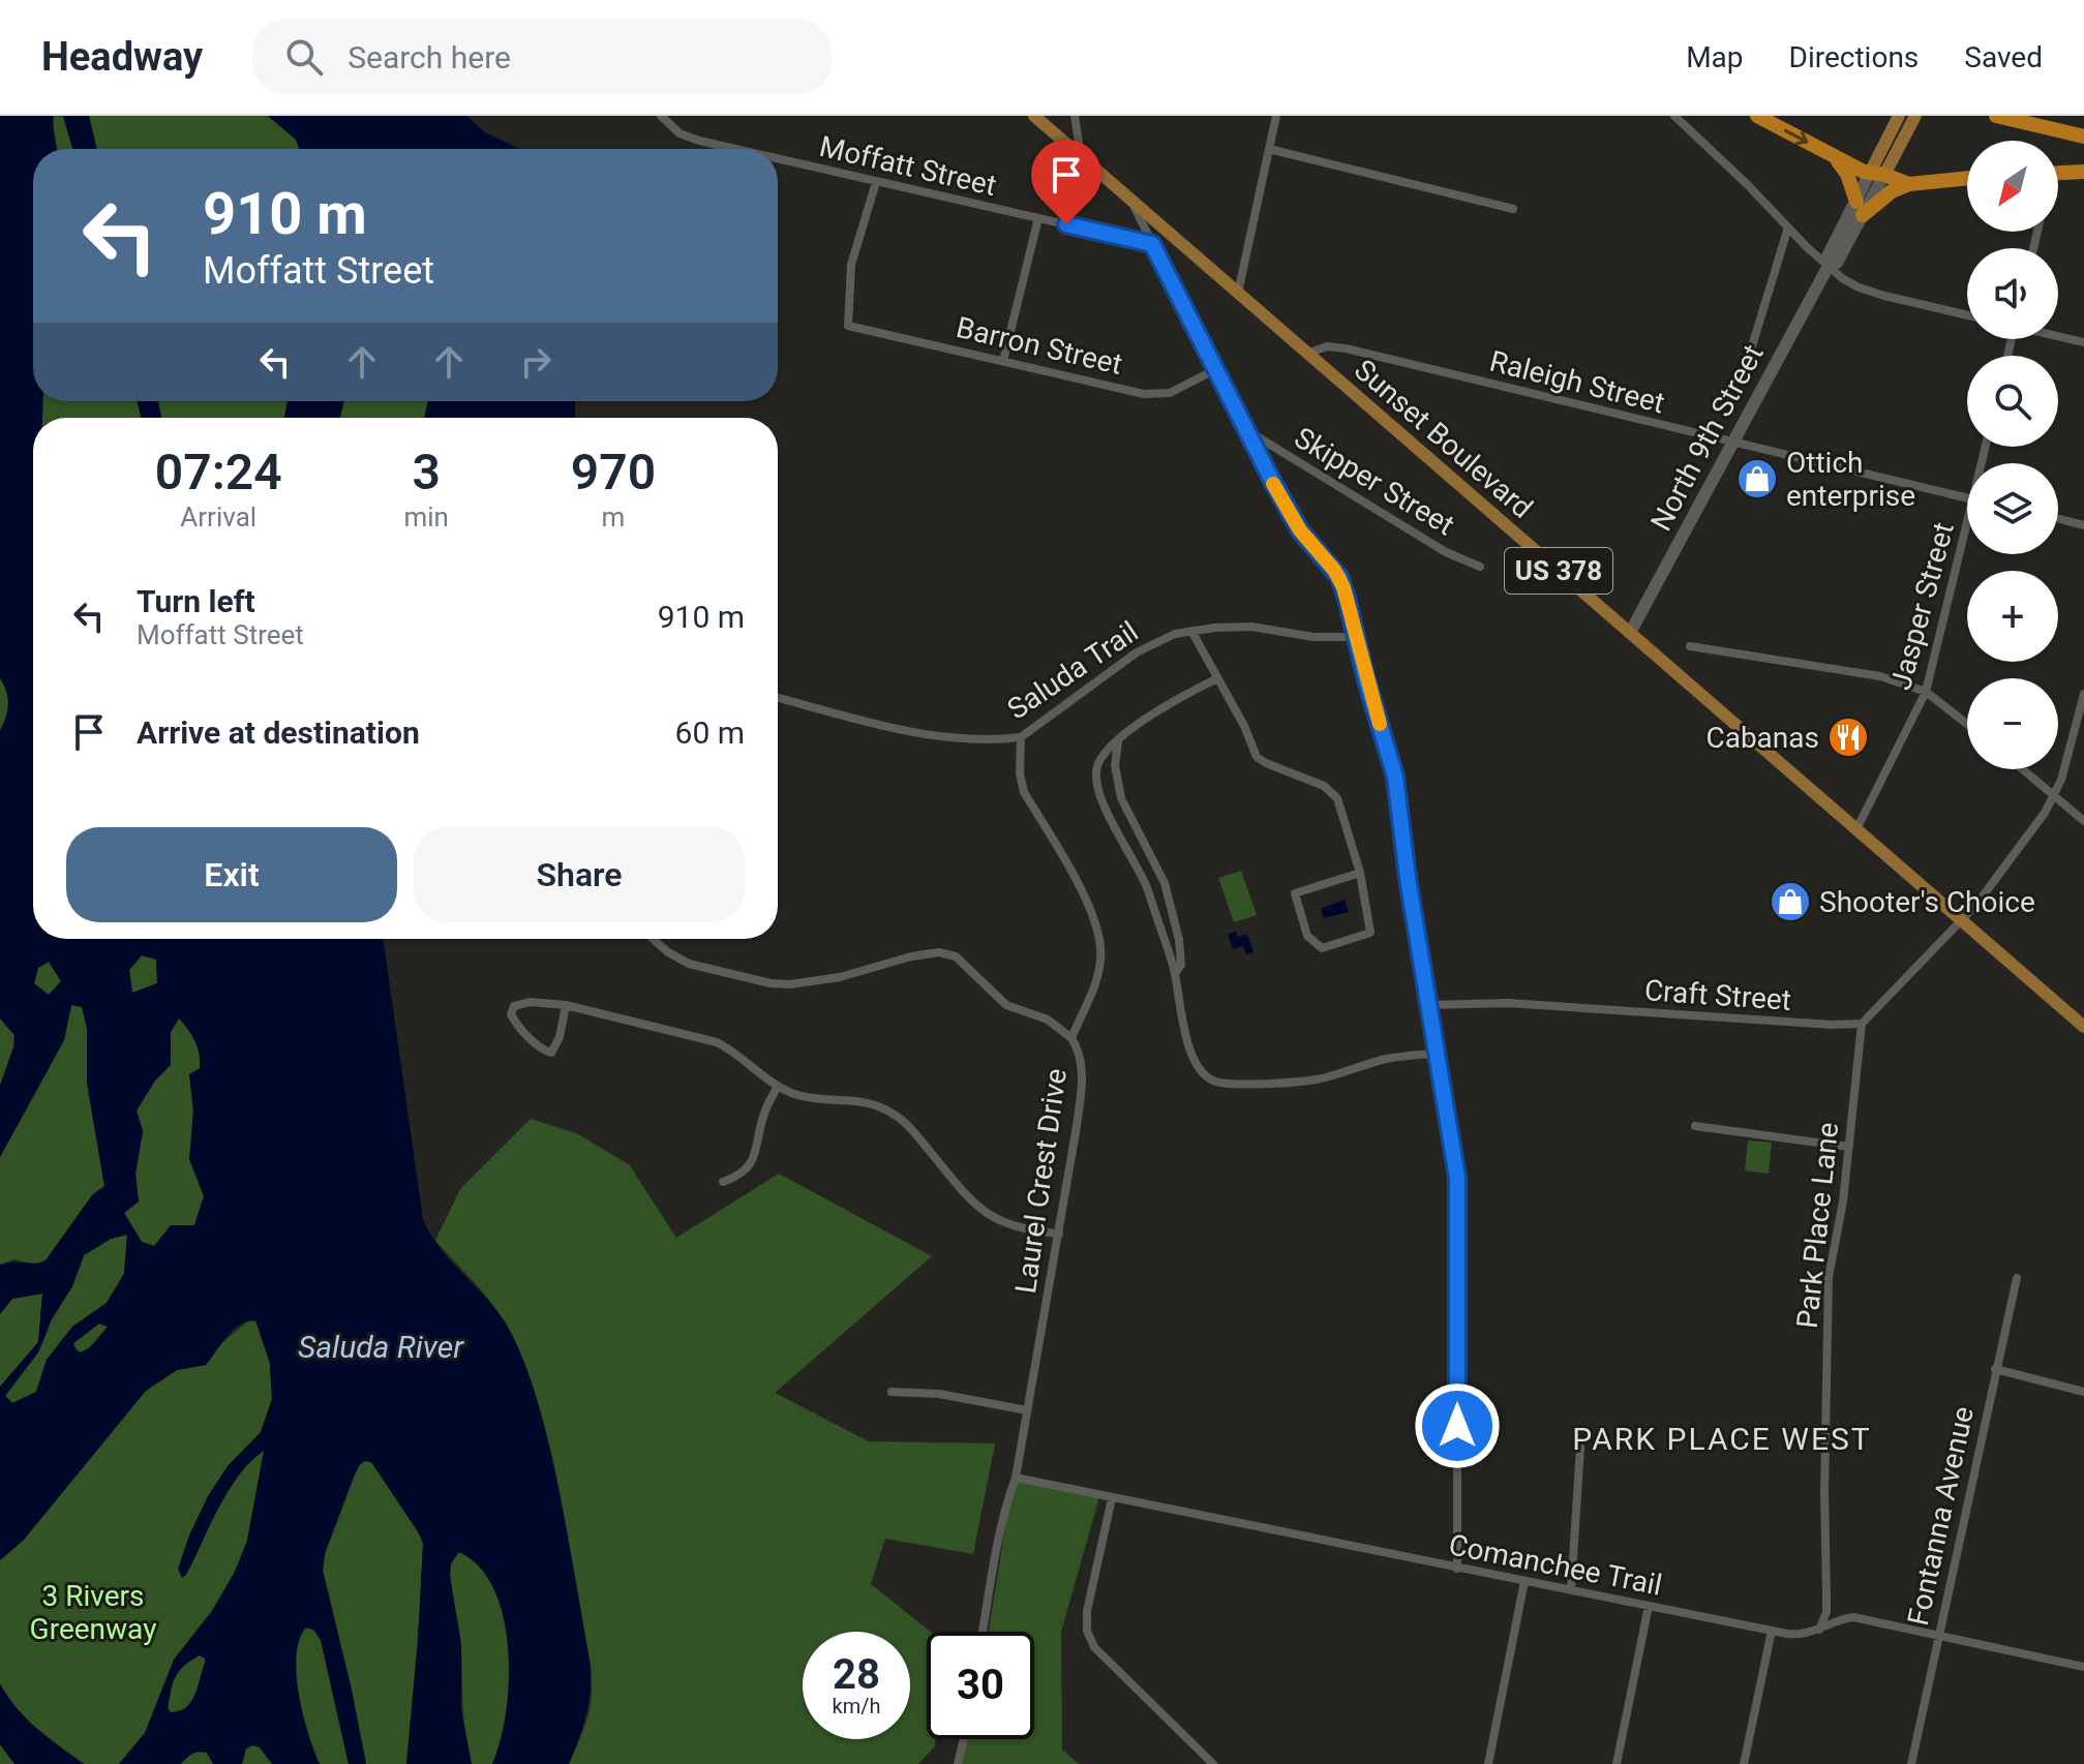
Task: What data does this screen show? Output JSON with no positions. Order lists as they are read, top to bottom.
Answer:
{
  "streets": {
    "main road": ["North 9th Street", "Sunset Boulevard", "US 378"],
    "street": [
      "Moffatt Street",
      "Barron Street",
      "Raleigh Street",
      "Skipper Street",
      "Jasper Street",
      "Saluda Trail",
      "Craft Street",
      "Laurel Crest Drive",
      "Park Place Lane",
      "Fontanna Avenue",
      "Comanchee Trail"
    ]
  },
  "crossings": [
    ["Moffatt Street", "Barron Street"],
    ["Raleigh Street", "North 9th Street"],
    ["Raleigh Street", "Sunset Boulevard"],
    ["North 9th Street", "Sunset Boulevard"],
    ["Sunset Boulevard", "Jasper Street"],
    ["Saluda Trail", "Laurel Crest Drive"],
    ["Craft Street", "Park Place Lane"],
    ["Laurel Crest Drive", "Comanchee Trail"],
    ["Park Place Lane", "Comanchee Trail"],
    ["Fontanna Avenue", "Comanchee Trail"]
  ],
  "districts": ["PARK PLACE WEST"],
  "water": ["Saluda River"],
  "parks": ["3 Rivers Greenway"],
  "places": {
    "shop": ["Ottich enterprise", "Shooter's Choice"],
    "restaurant": ["Cabanas"]
  },
  "north": "bottom left",
  "page": {
    "header": "Headway",
    "search": "Search here",
    "nav": ["Map", "Directions", "Saved"],
    "map_buttons": ["+", "−"],
    "turn": ["910 m", "Moffatt Street"],
    "eta": [
      "07:24",
      "Arrival",
      "3",
      "min",
      "970",
      "m"
    ],
    "list": [
      {
        "name": "Turn left",
        "note": "Moffatt Street",
        "value": "910 m"
      },
      {
        "name": "Arrive at destination",
        "value": "60 m"
      }
    ],
    "buttons": ["Exit", "Share"],
    "speed": "28 km/h",
    "limit": "30"
  }
}
